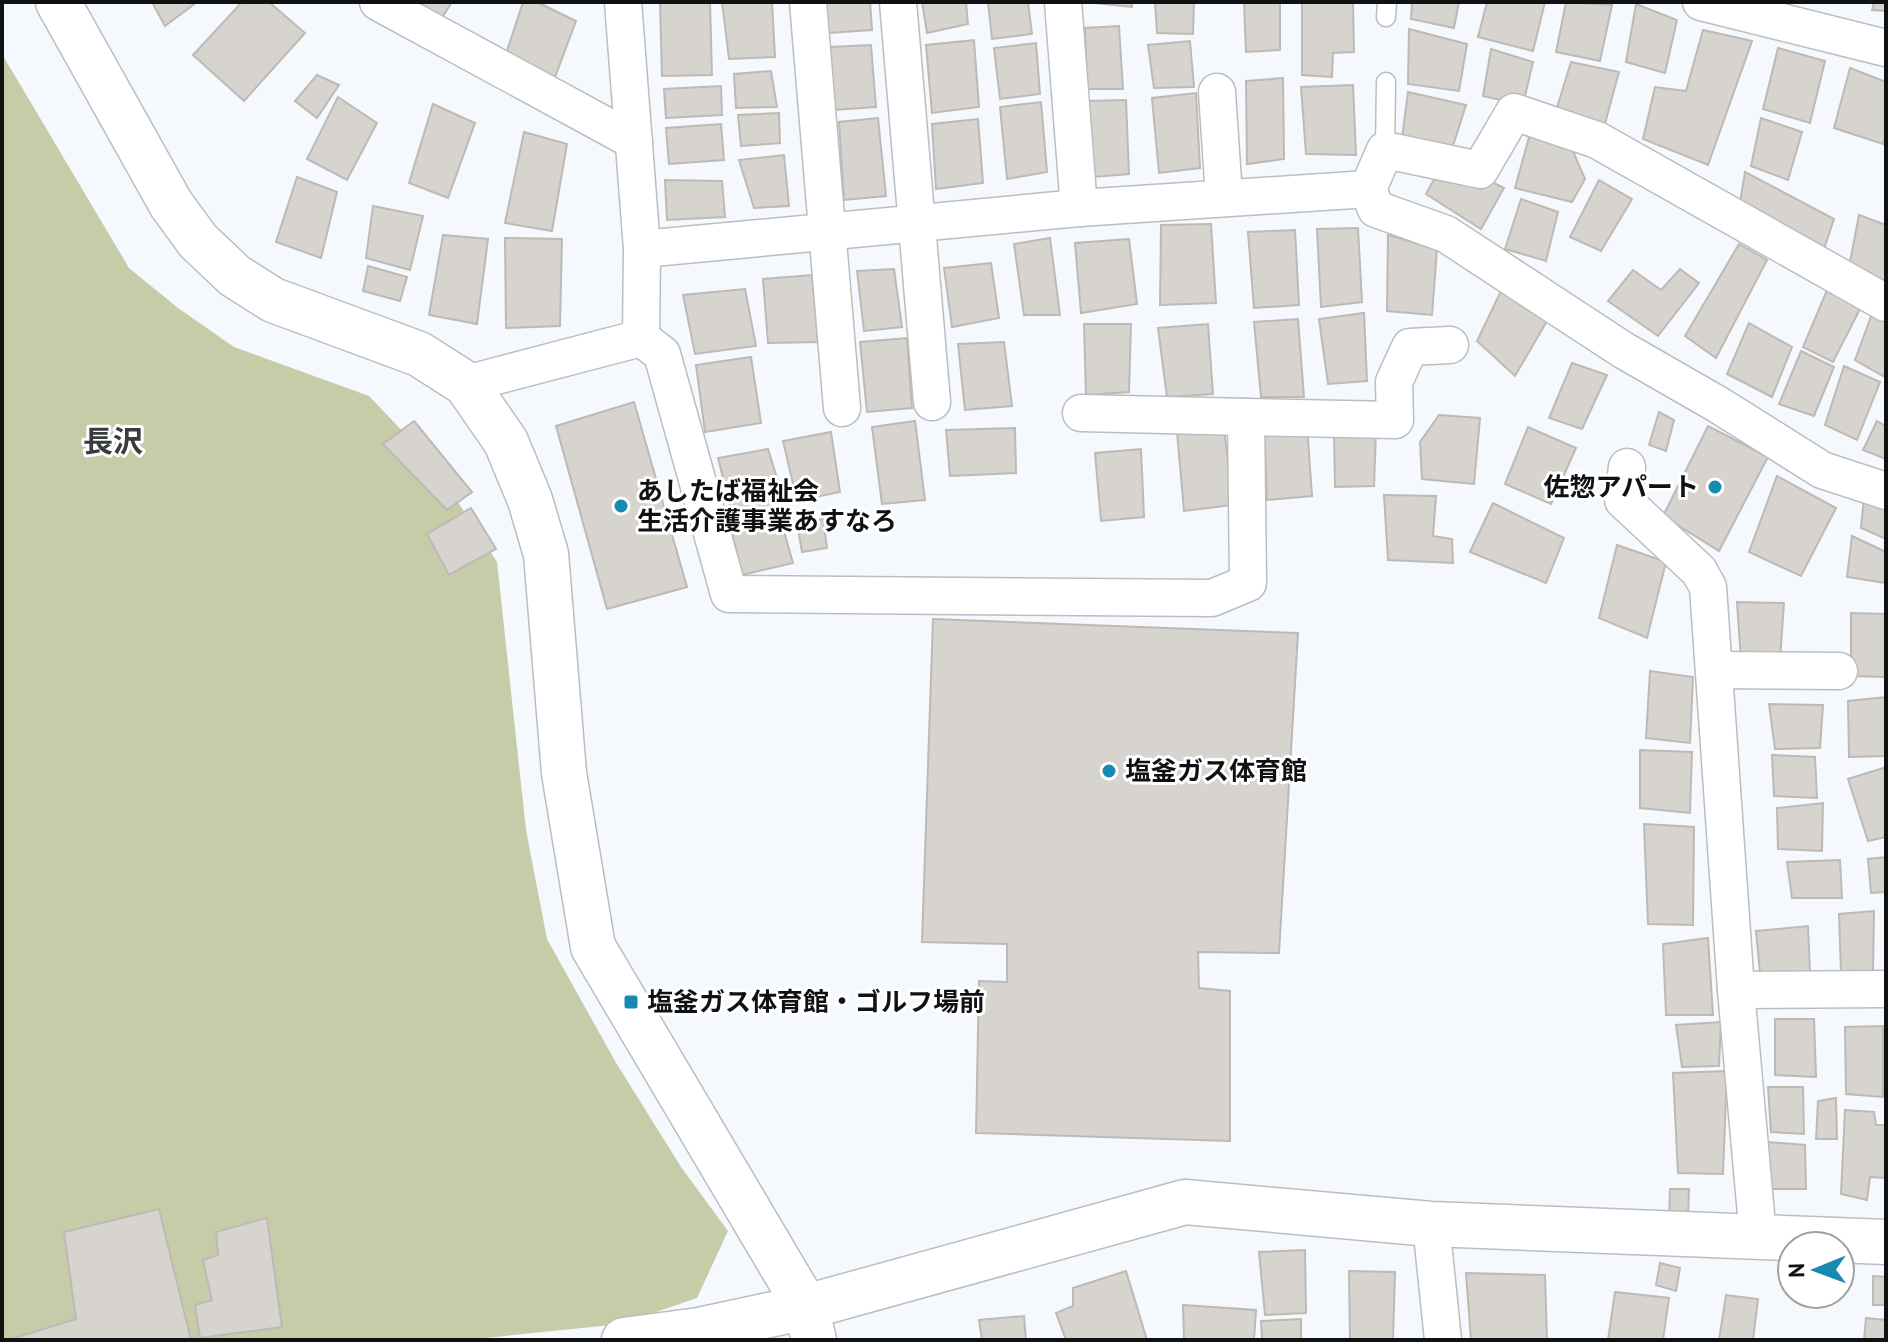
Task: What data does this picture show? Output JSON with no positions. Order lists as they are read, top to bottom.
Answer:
{
  "districts": ["長沢"],
  "places": {
    "other": ["佐惣アパート", "あしたば福祉会 生活介護事業あすなろ", "塩釜ガス体育館"],
    "transit": ["塩釜ガス体育館・ゴルフ場前"]
  },
  "north": "left"
}
